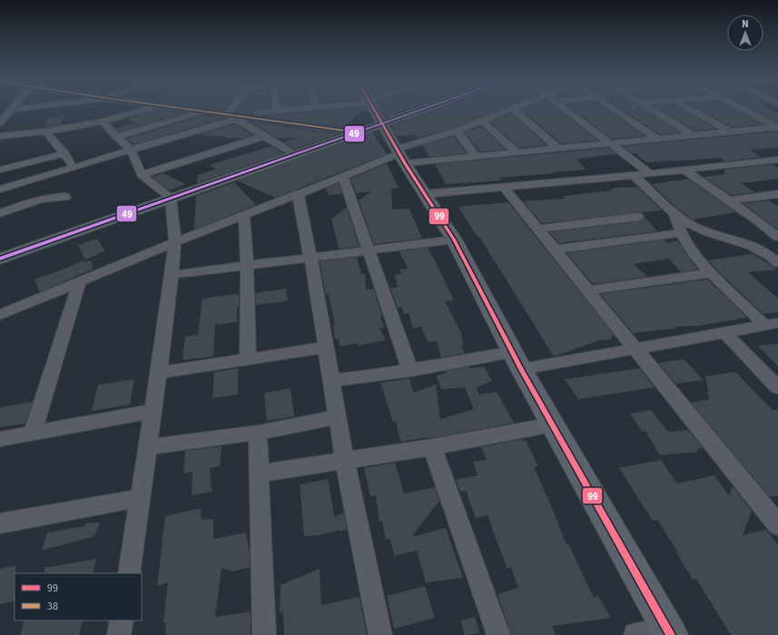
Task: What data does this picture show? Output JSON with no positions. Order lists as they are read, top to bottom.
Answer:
{
  "lines": ["transit line 99", "transit line 38", "transit line 49"],
  "legend": ["99", "38"],
  "north": "top"
}
